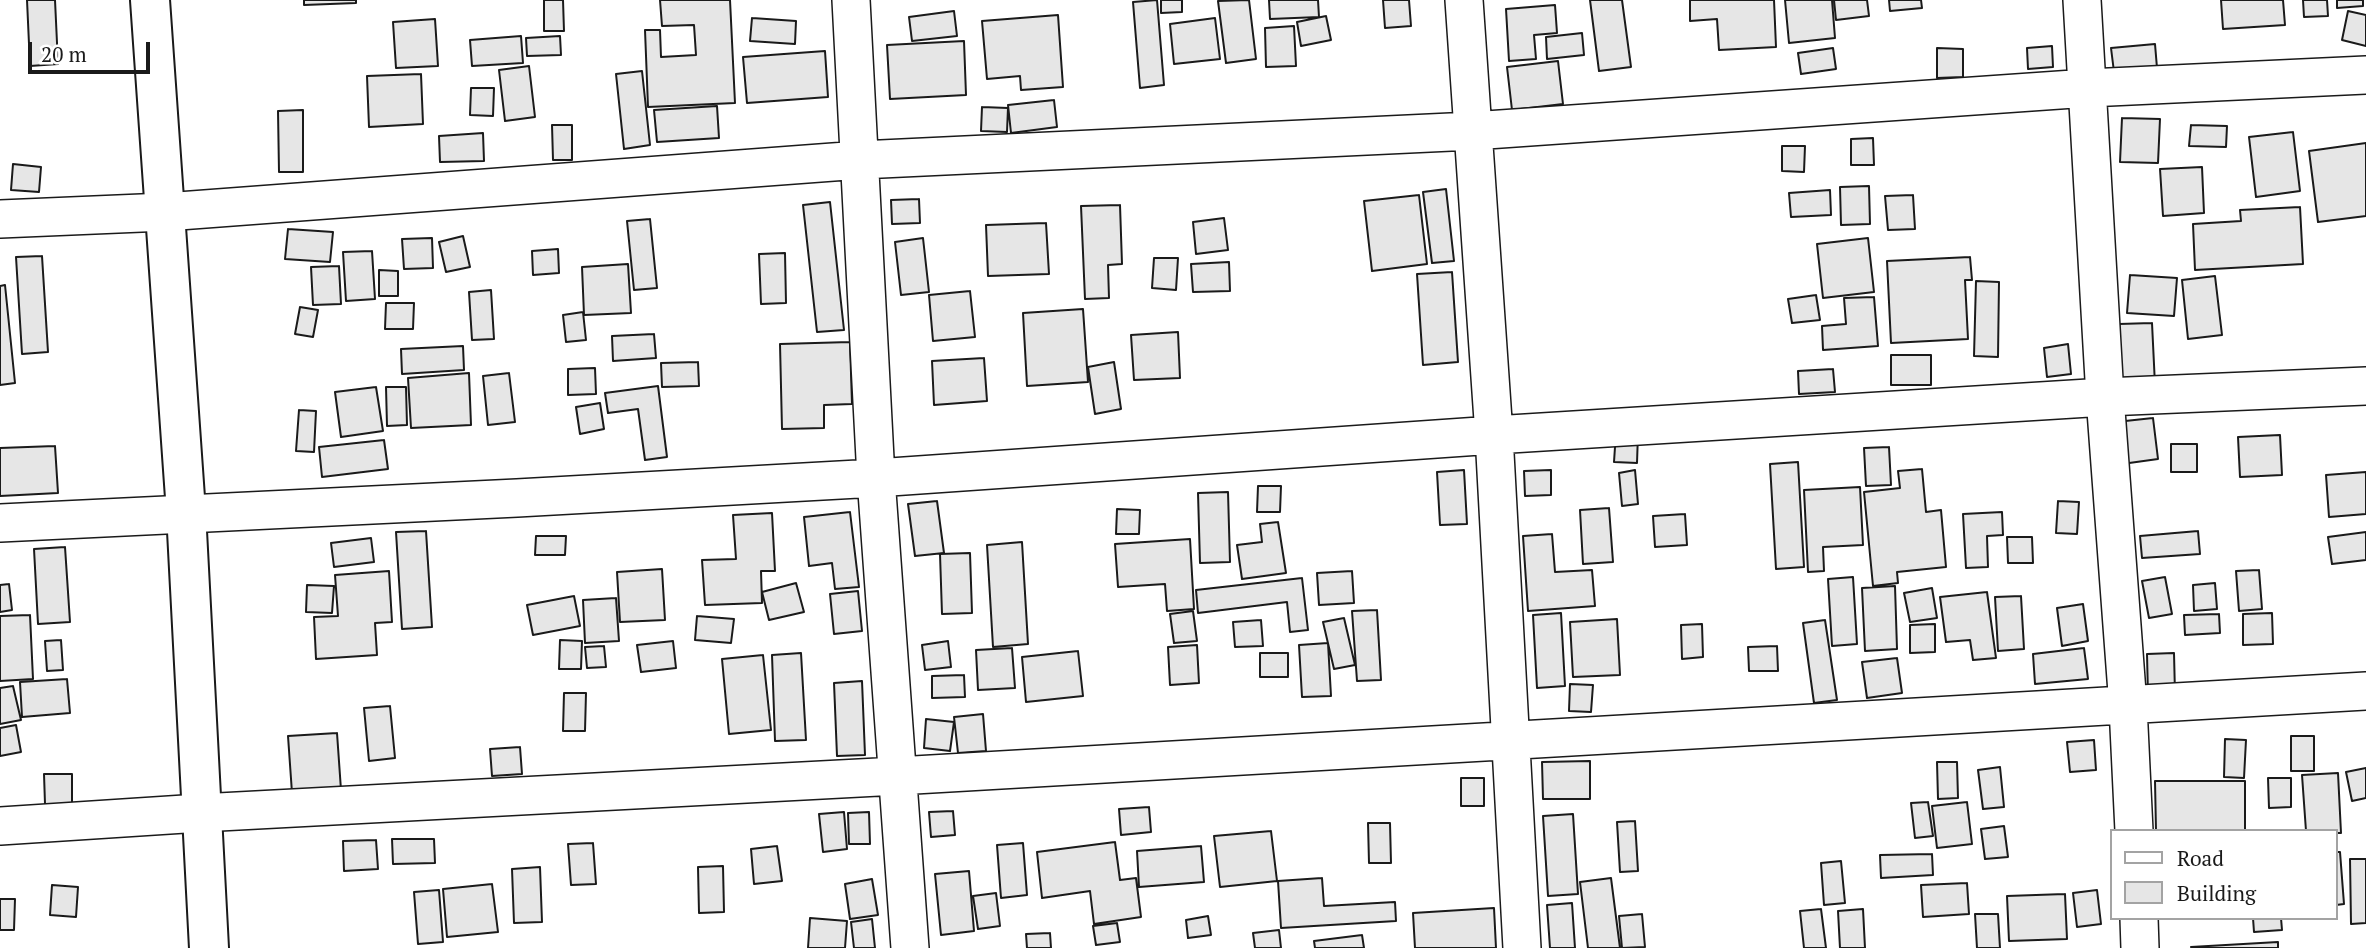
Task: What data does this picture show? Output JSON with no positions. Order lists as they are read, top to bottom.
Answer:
{
  "legend": ["Road", "Building"],
  "scale_bar": "20 m"
}
